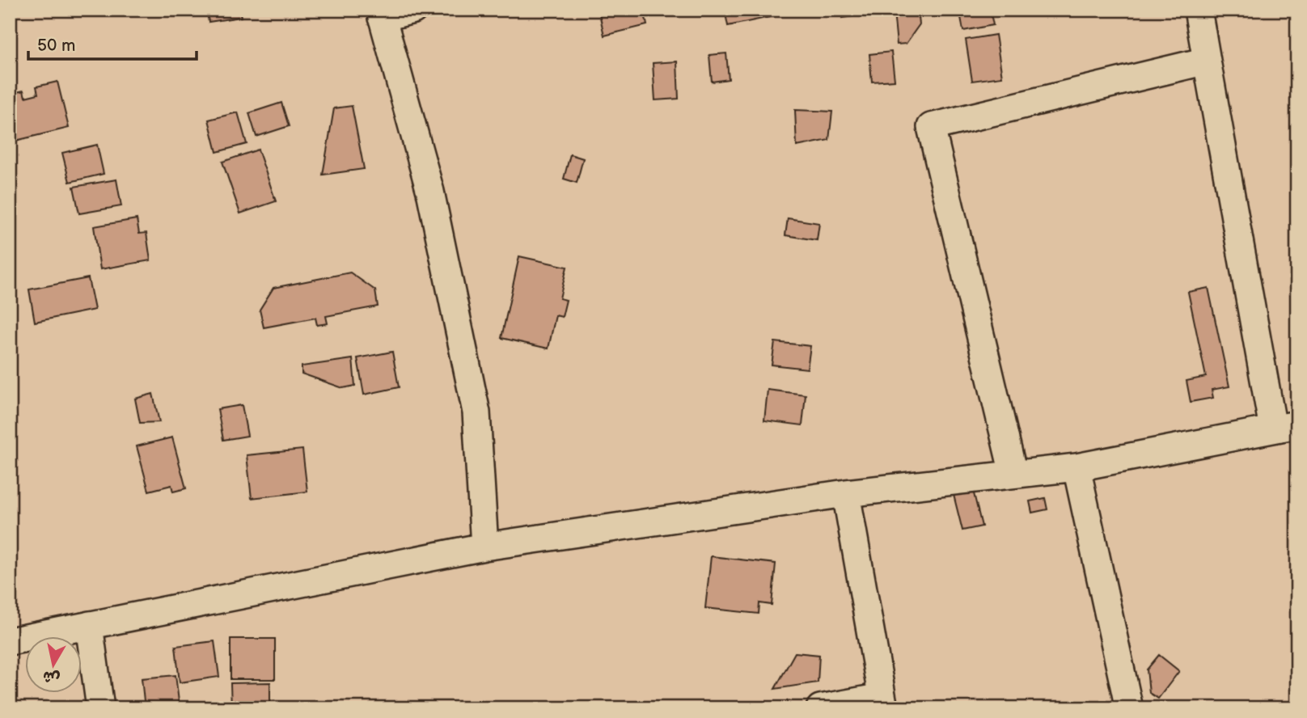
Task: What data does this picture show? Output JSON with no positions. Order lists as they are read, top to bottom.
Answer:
{
  "scale_bar": "50 m",
  "north": "bottom"
}
